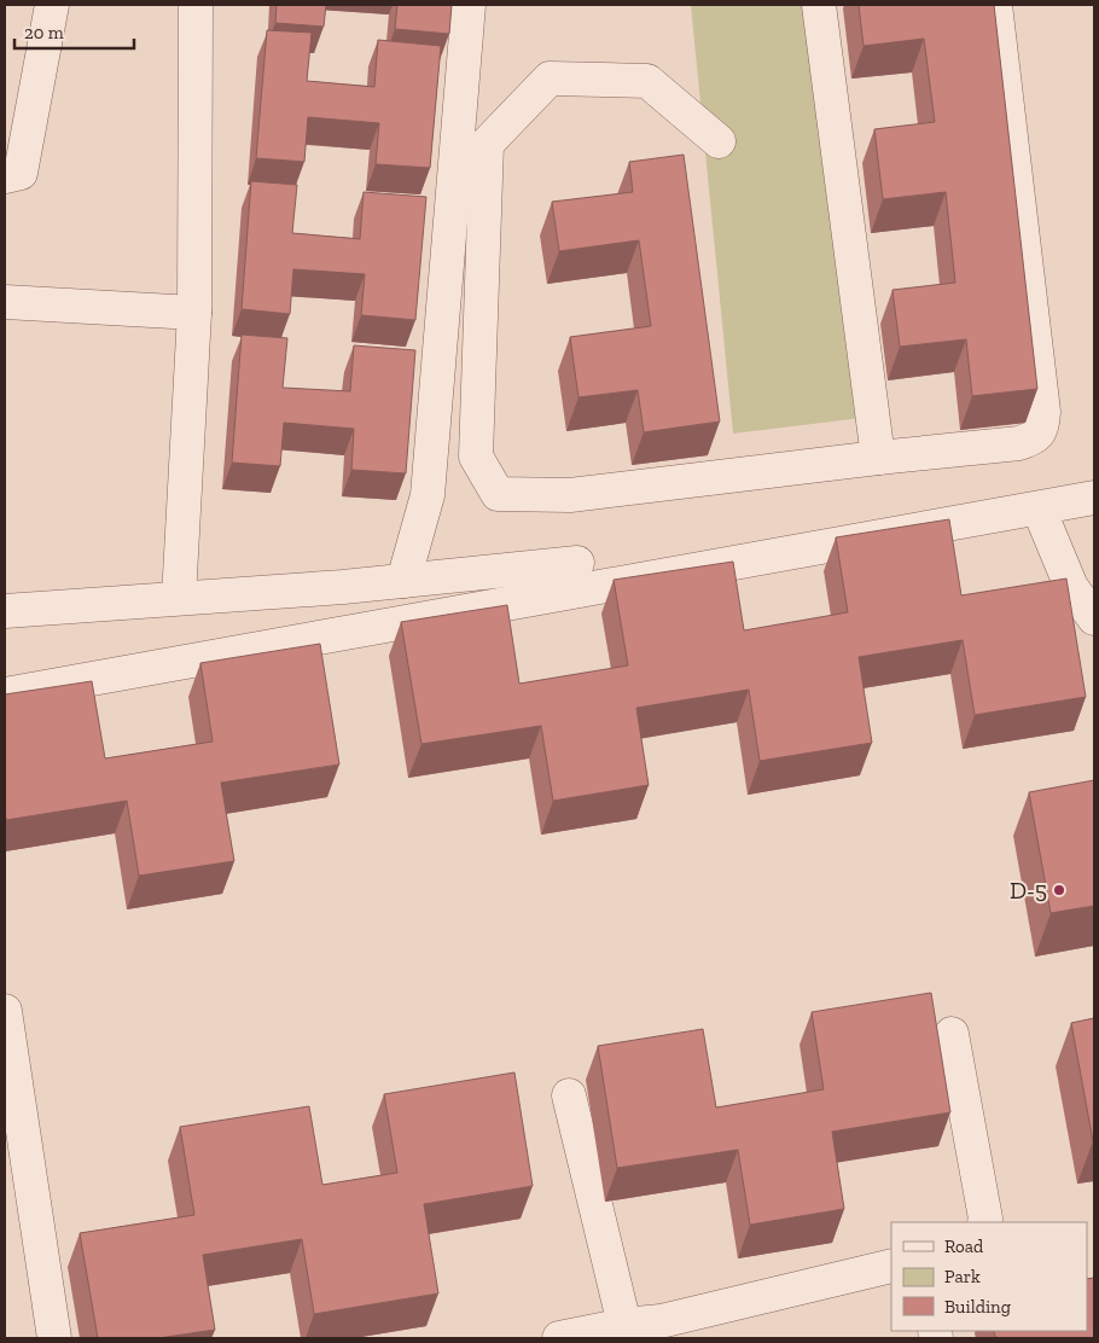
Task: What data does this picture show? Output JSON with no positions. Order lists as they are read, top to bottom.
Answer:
{
  "places": ["D-5"],
  "legend": ["Road", "Park", "Building"],
  "scale_bar": "20 m"
}
